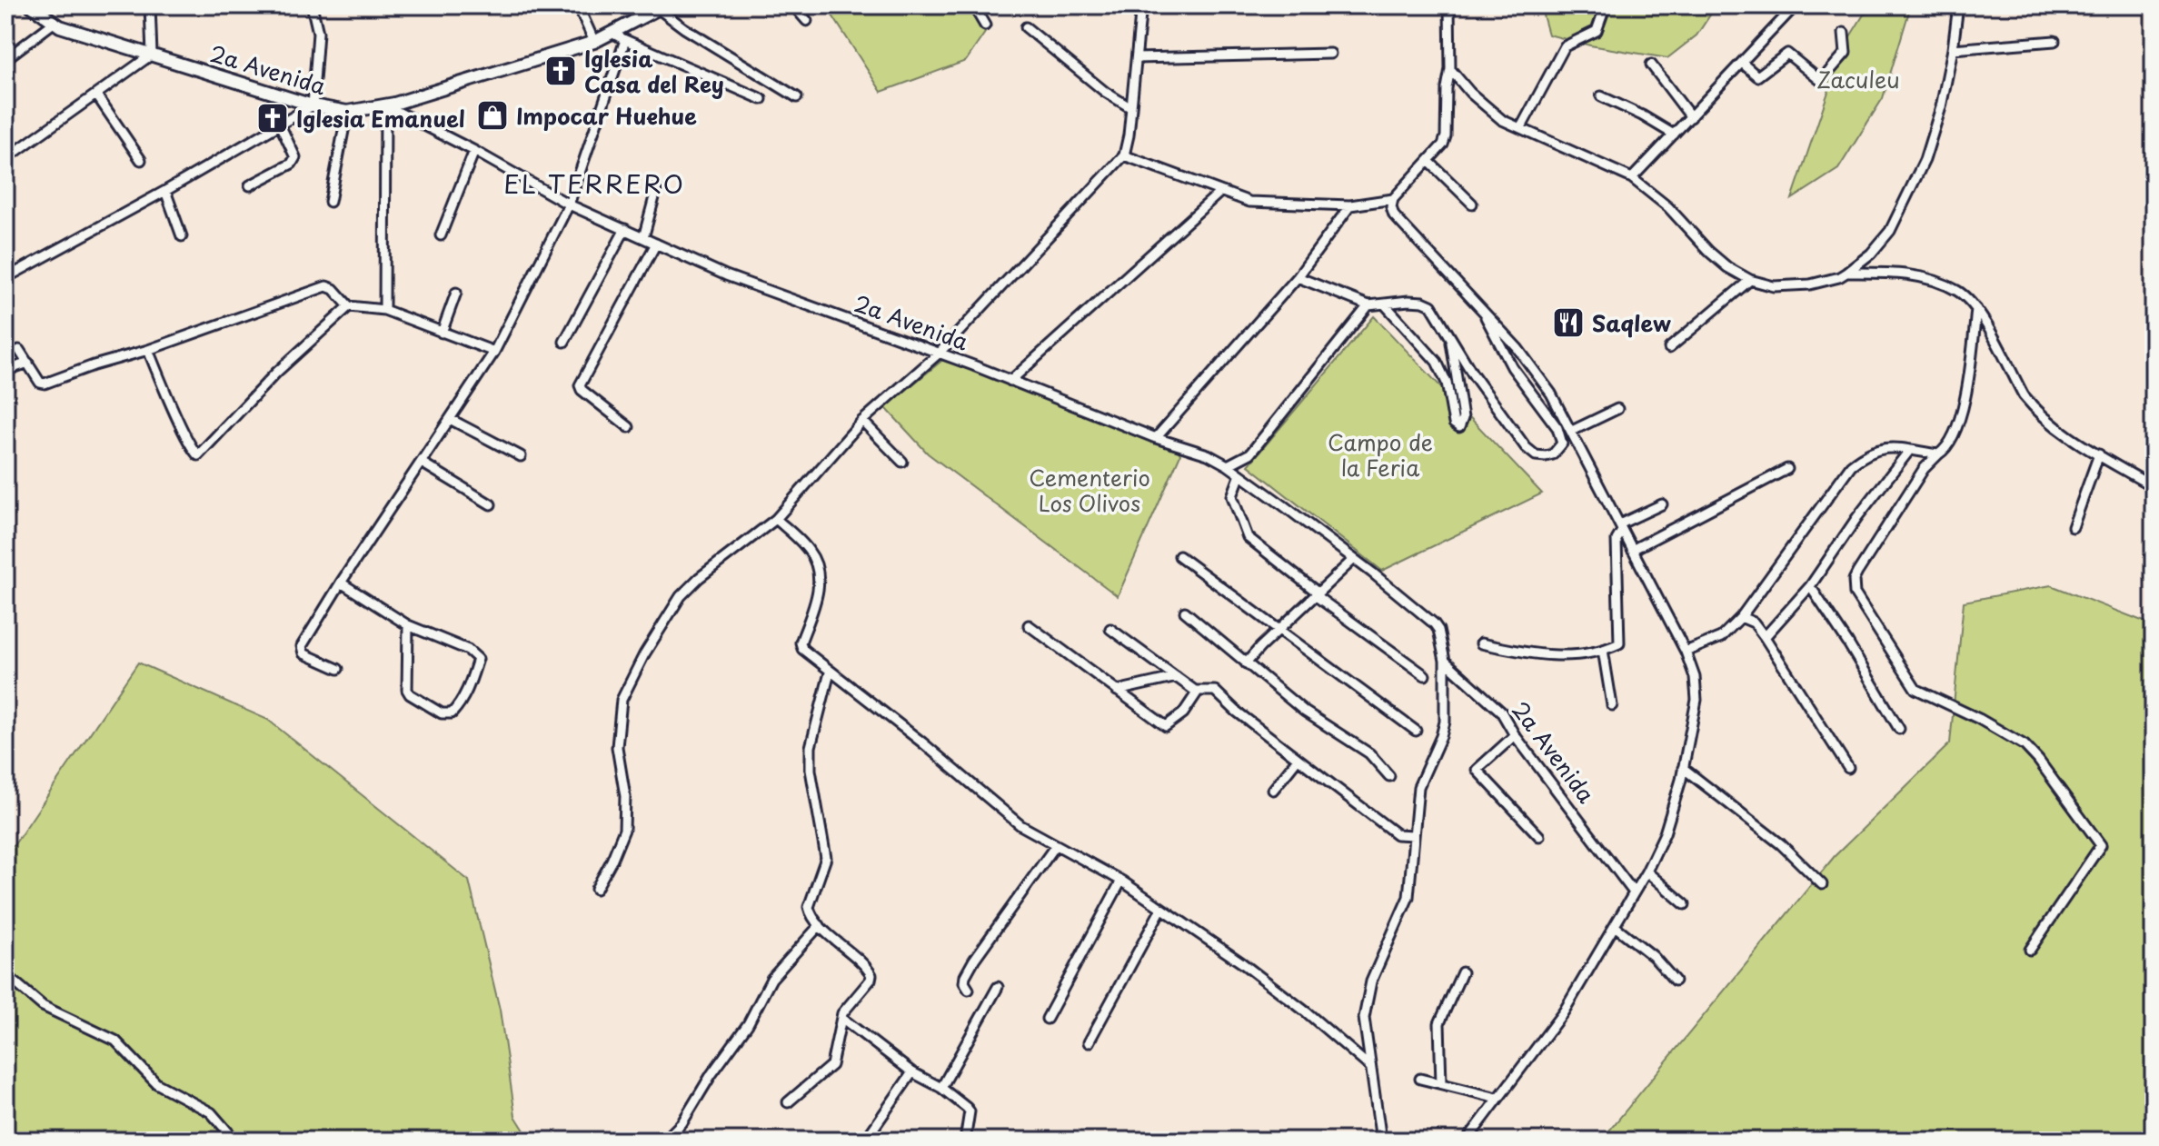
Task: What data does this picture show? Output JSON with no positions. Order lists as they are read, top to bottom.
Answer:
{
  "streets": {
    "street": ["2a Avenida"]
  },
  "districts": ["EL TERRERO"],
  "parks": ["Zaculeu", "Campo de la Feria", "Cementerio Los Olivos"],
  "places": {
    "church": ["Iglesia Casa del Rey", "Iglesia Emanuel"],
    "shop": ["Impocar Huehue"],
    "restaurant": ["Saqlew"]
  }
}
